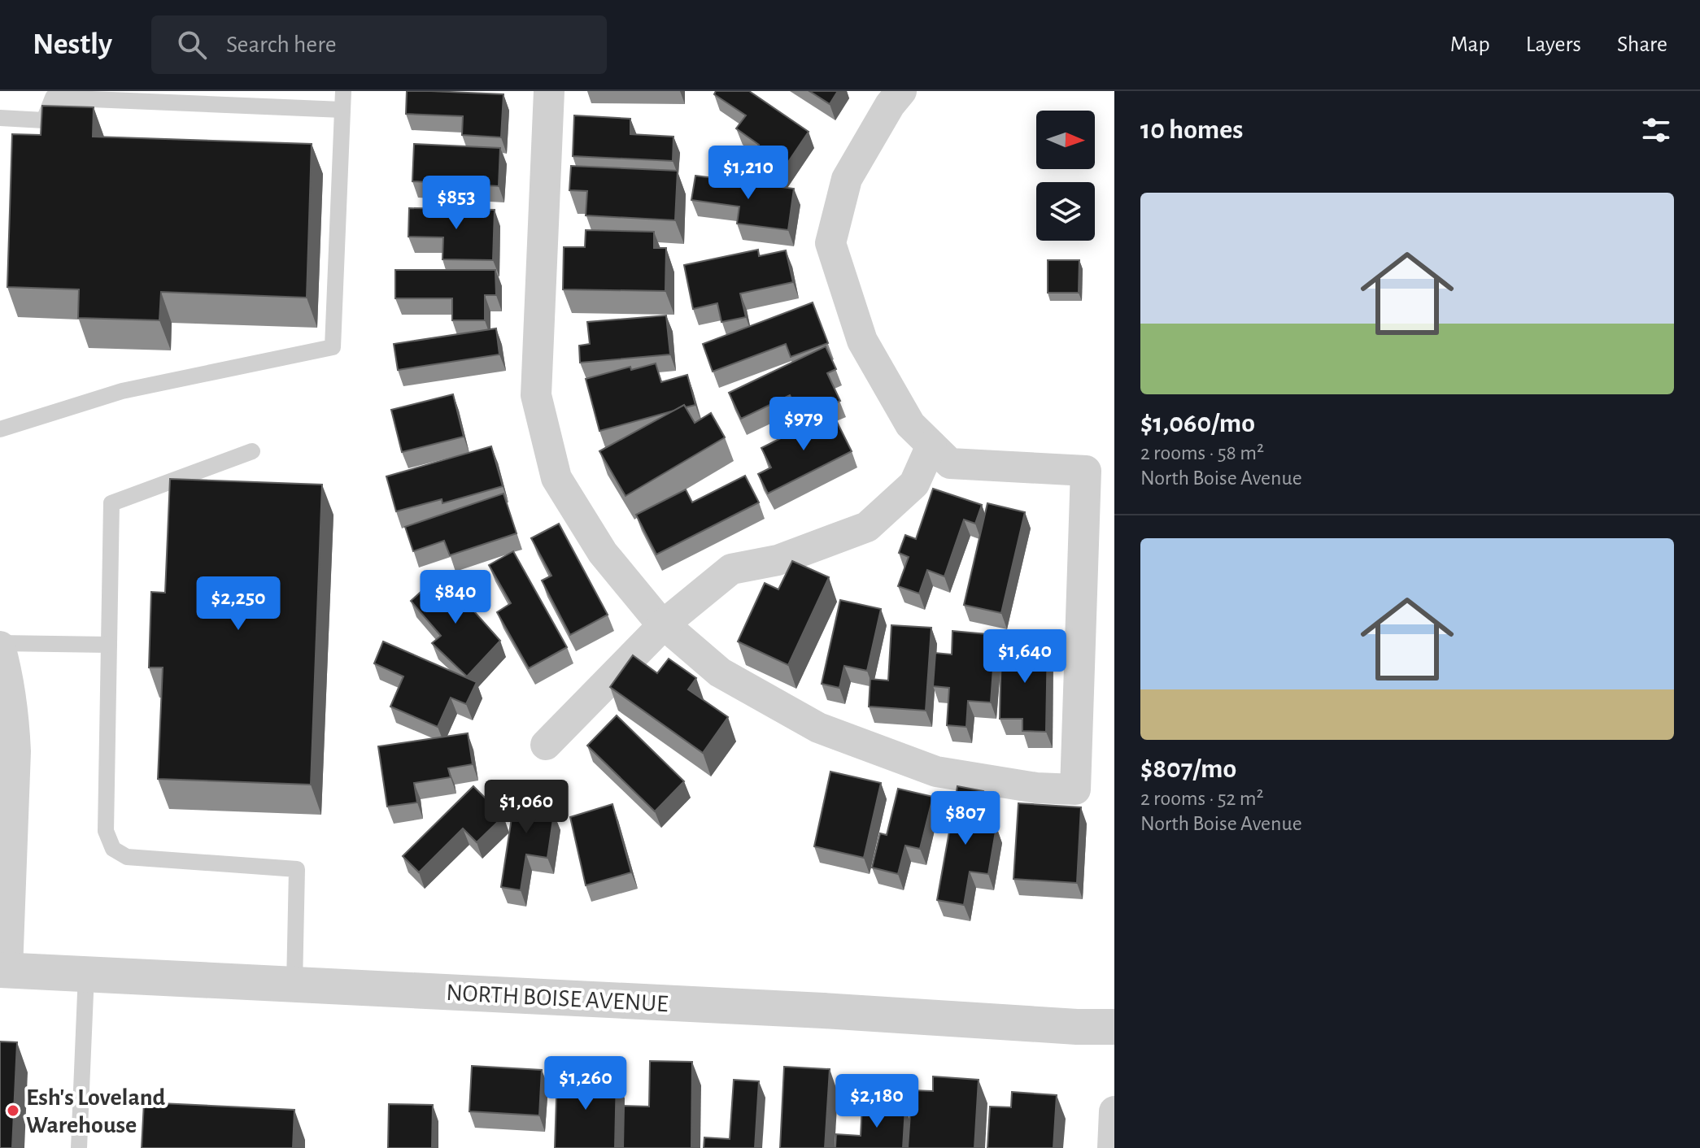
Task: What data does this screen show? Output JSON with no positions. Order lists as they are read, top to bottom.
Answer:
{
  "streets": {
    "street": ["NORTH BOISE AVENUE"]
  },
  "places": ["Esh's Loveland Warehouse"],
  "north": "right",
  "page": {
    "header": "Nestly",
    "search": "Search here",
    "nav": ["Map", "Layers", "Share"],
    "heading": "10 homes",
    "price": [
      "$1,210",
      "$853",
      "$979",
      "$840",
      "$2,250",
      "$1,640",
      "$1,060",
      "$807",
      "$1,260",
      "$2,180"
    ],
    "list": [
      {
        "name": "$1,060/mo",
        "note": "2 rooms · 58 m² · North Boise Avenue"
      },
      {
        "name": "$807/mo",
        "note": "2 rooms · 52 m² · North Boise Avenue"
      }
    ]
  }
}
